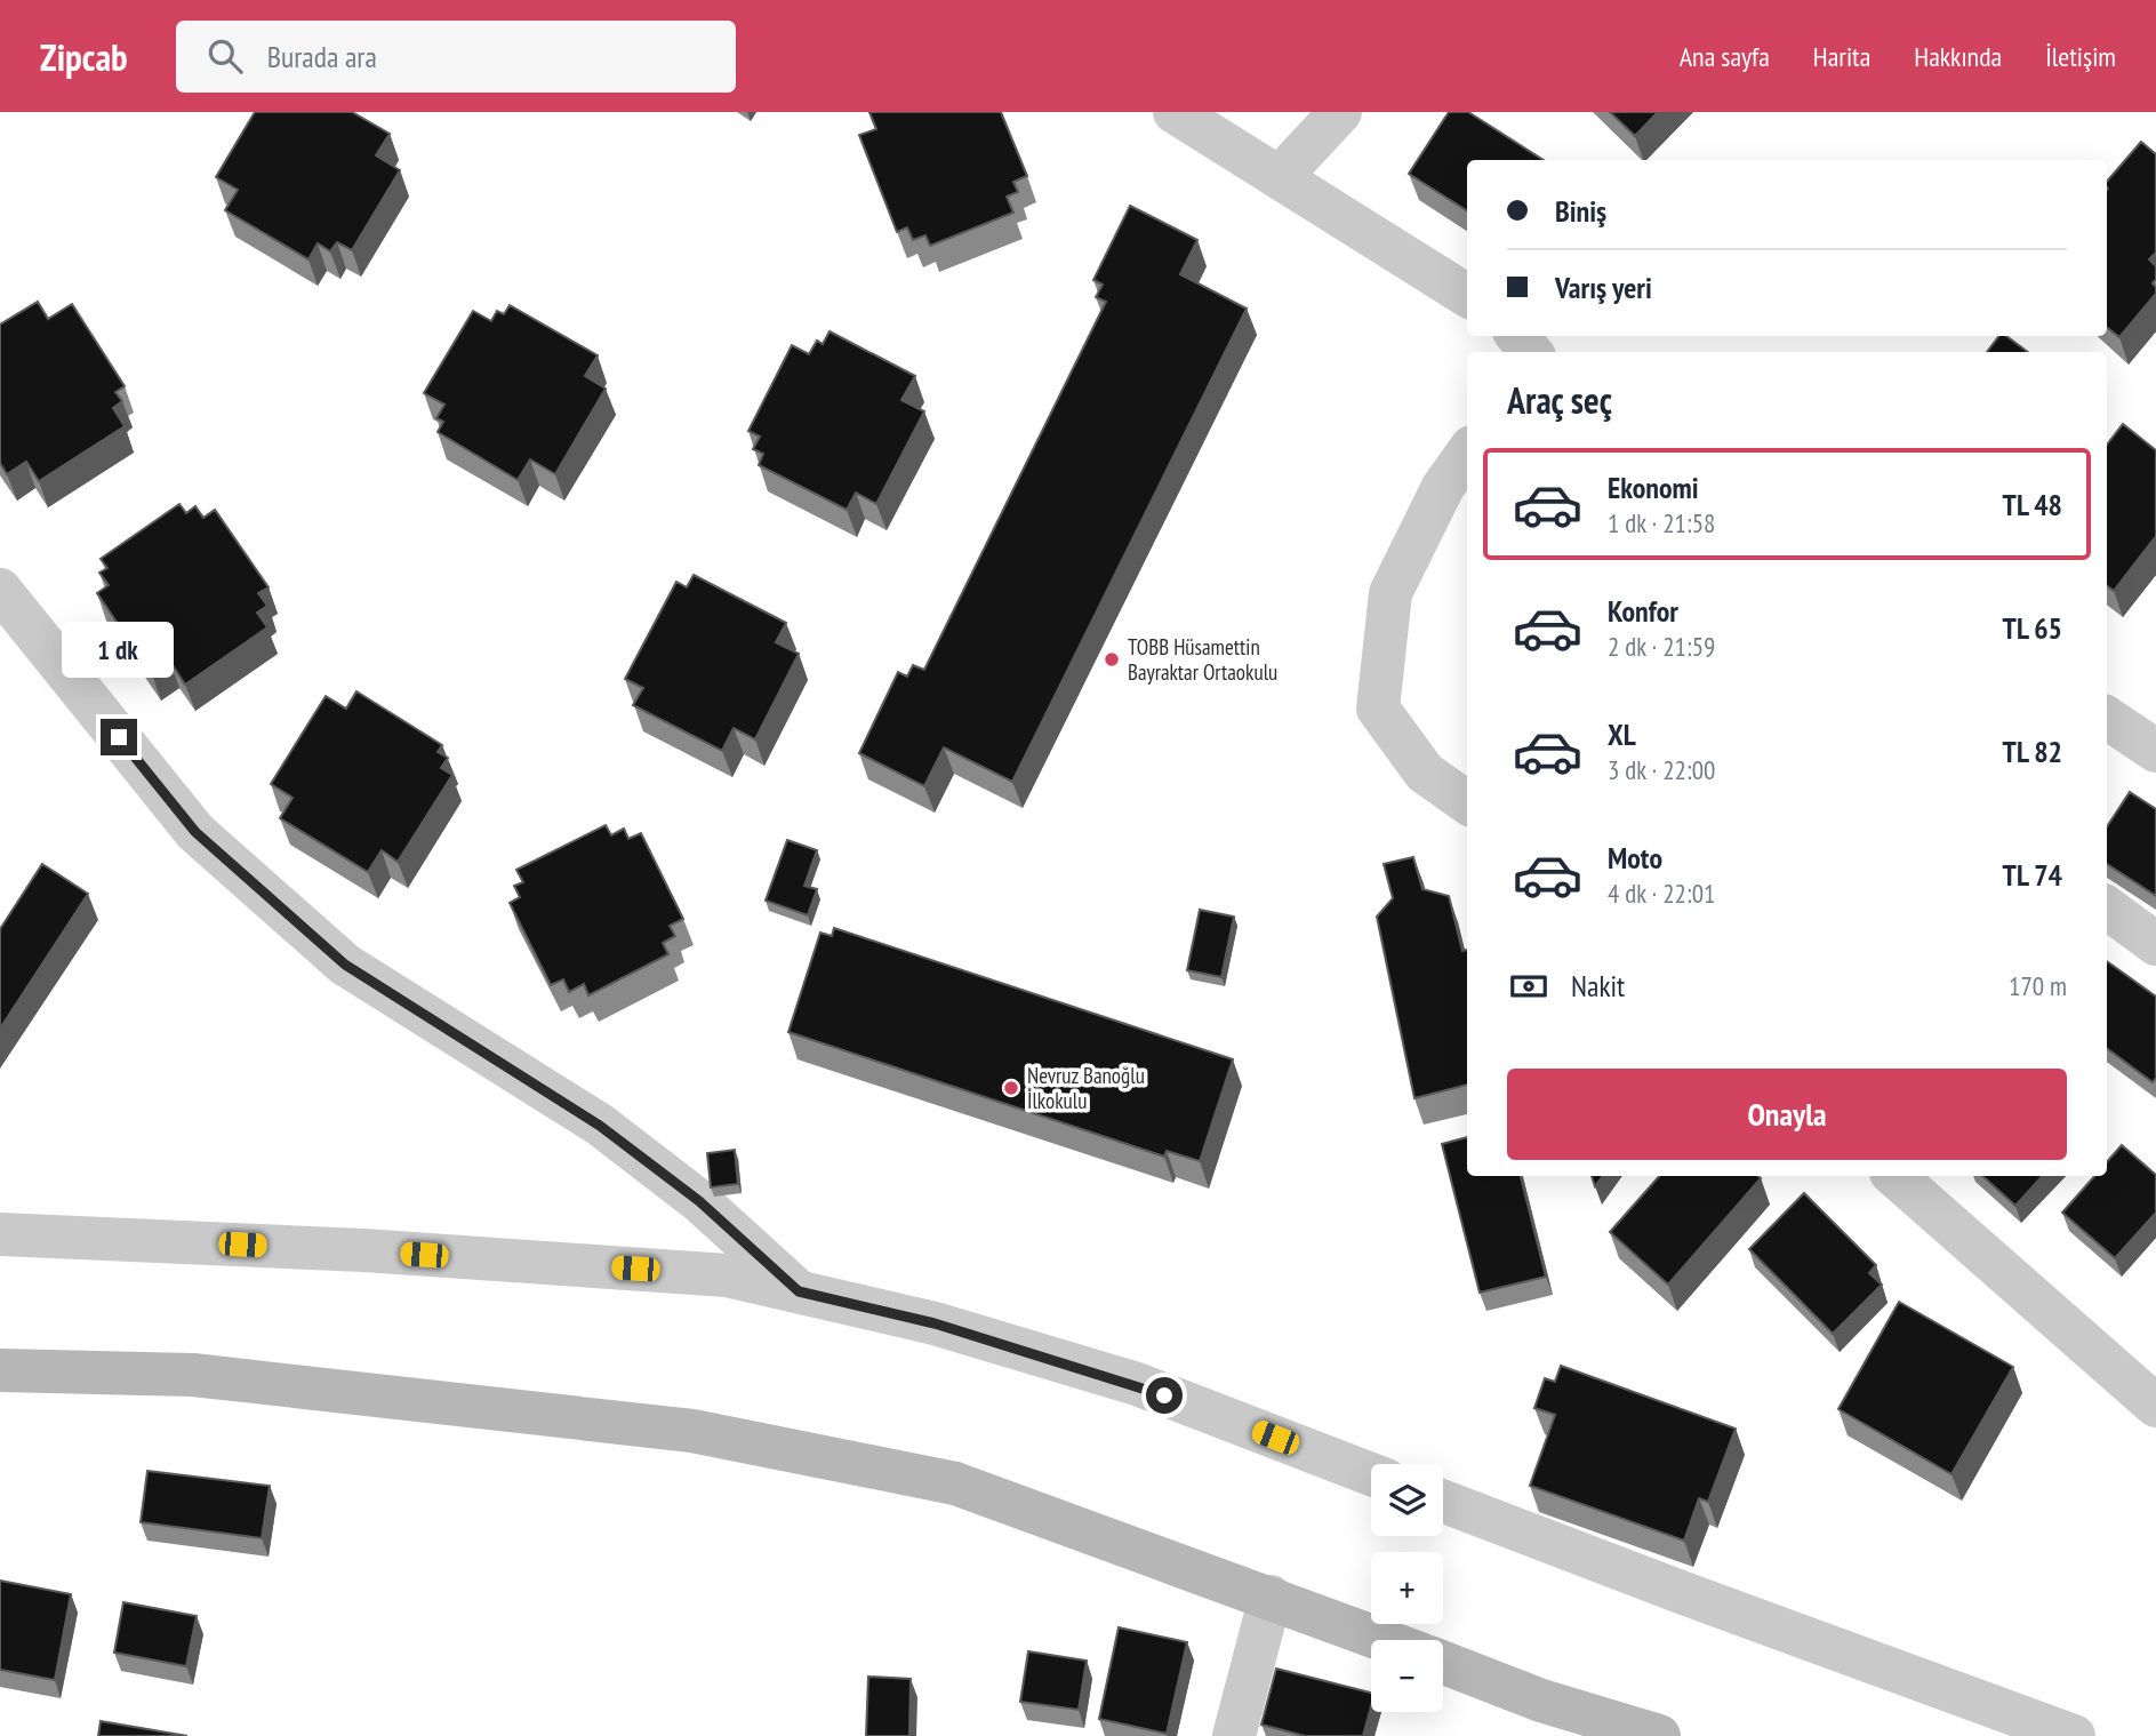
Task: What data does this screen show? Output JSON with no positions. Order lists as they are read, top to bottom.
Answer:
{
  "places": ["TOBB Hüsamettin Bayraktar Ortaokulu", "Nevruz Banoğlu İlkokulu"],
  "page": {
    "header": "Zipcab",
    "search": "Burada ara",
    "nav": [
      "Ana sayfa",
      "Harita",
      "Hakkında",
      "İletişim"
    ],
    "banner": ["Biniş", "Varış yeri"],
    "heading": "Araç seç",
    "list": [
      {
        "name": "Ekonomi",
        "note": "1 dk · 21:58",
        "value": "TL 48"
      },
      {
        "name": "Konfor",
        "note": "2 dk · 21:59",
        "value": "TL 65"
      },
      {
        "name": "XL",
        "note": "3 dk · 22:00",
        "value": "TL 82"
      },
      {
        "name": "Moto",
        "note": "4 dk · 22:01",
        "value": "TL 74"
      }
    ],
    "bubble": "1 dk",
    "pay": ["Nakit", "170 m"],
    "buttons": "Onayla",
    "map_buttons": ["+", "−"]
  }
}
